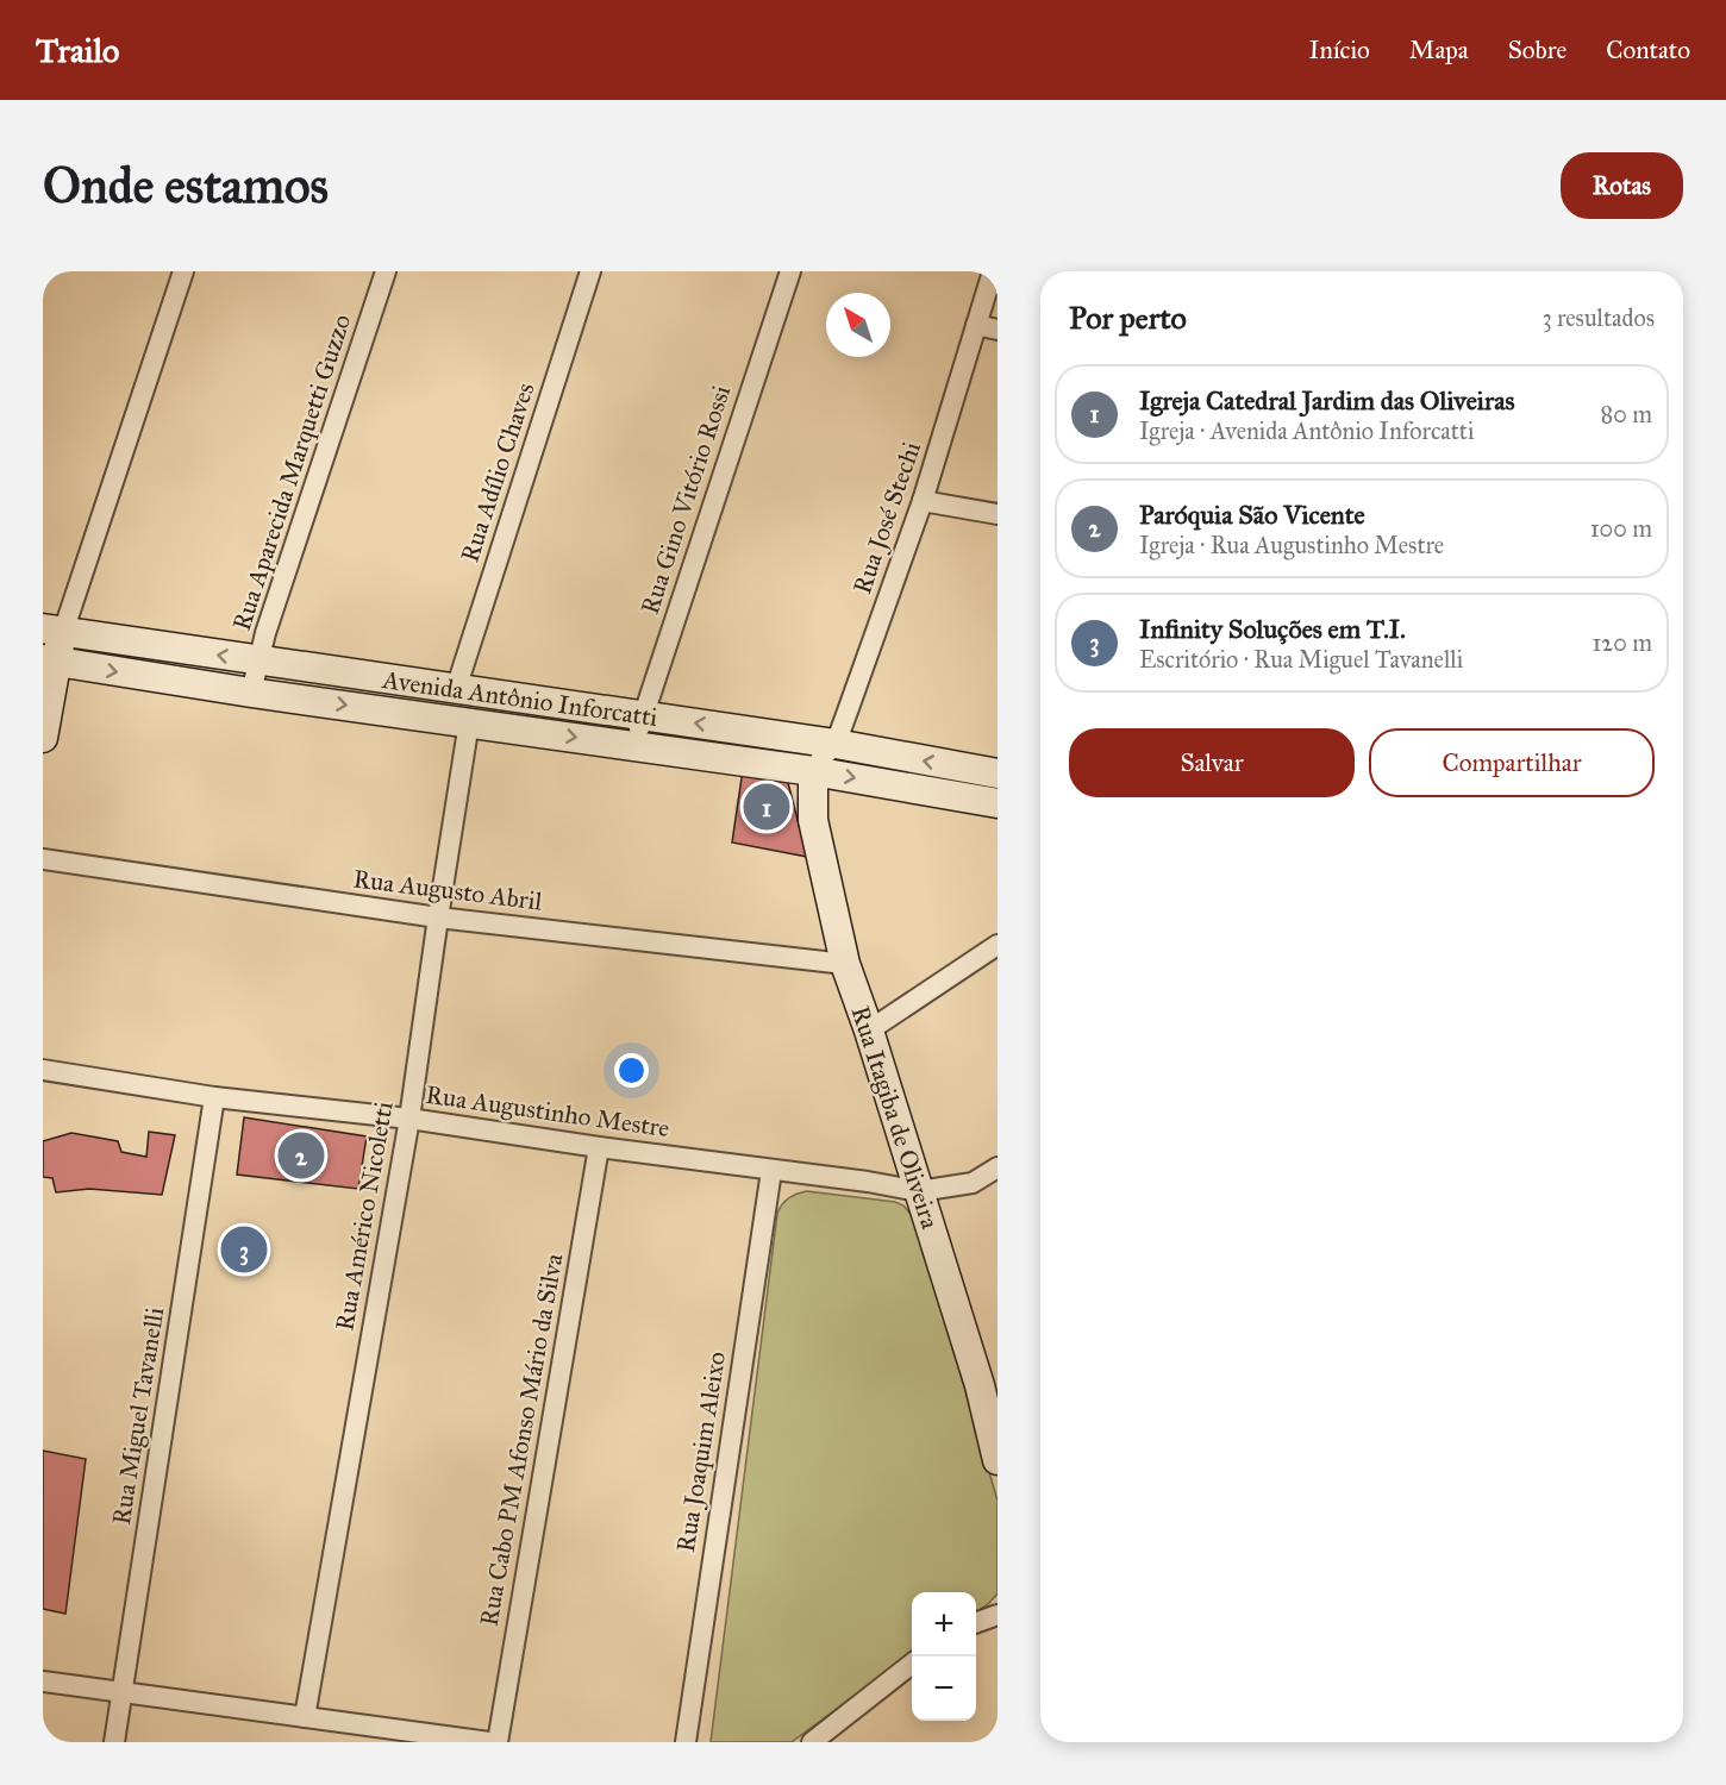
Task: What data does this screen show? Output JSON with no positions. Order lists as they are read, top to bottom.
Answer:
{
  "streets": {
    "street": [
      "Rua Aparecida Marquetti Guzzo",
      "Rua Adílio Chaves",
      "Rua Gino Vitório Rossi",
      "Rua José Stechi",
      "Avenida Antônio Inforcatti",
      "Rua Augusto Abril",
      "Rua Augustinho Mestre",
      "Rua Itagiba de Oliveira",
      "Rua Américo Nicoletti",
      "Rua Miguel Tavanelli",
      "Rua Cabo PM Afonso Mário da Silva",
      "Rua Joaquim Aleixo"
    ]
  },
  "crossings": [
    ["Rua Aparecida Marquetti Guzzo", "Avenida Antônio Inforcatti"],
    ["Rua Adílio Chaves", "Avenida Antônio Inforcatti"],
    ["Rua Gino Vitório Rossi", "Avenida Antônio Inforcatti"],
    ["Rua José Stechi", "Avenida Antônio Inforcatti"],
    ["Rua José Stechi", "Rua Itagiba de Oliveira"],
    ["Avenida Antônio Inforcatti", "Rua Itagiba de Oliveira"],
    ["Avenida Antônio Inforcatti", "Rua Américo Nicoletti"],
    ["Rua Augusto Abril", "Rua Itagiba de Oliveira"],
    ["Rua Augusto Abril", "Rua Américo Nicoletti"],
    ["Rua Augustinho Mestre", "Rua Itagiba de Oliveira"],
    ["Rua Augustinho Mestre", "Rua Américo Nicoletti"],
    ["Rua Augustinho Mestre", "Rua Miguel Tavanelli"],
    ["Rua Augustinho Mestre", "Rua Cabo PM Afonso Mário da Silva"],
    ["Rua Augustinho Mestre", "Rua Joaquim Aleixo"]
  ],
  "north": "top left",
  "page": {
    "header": "Trailo",
    "nav": [
      "Início",
      "Mapa",
      "Sobre",
      "Contato"
    ],
    "buttons": [
      "Rotas",
      ["Salvar", "Compartilhar"]
    ],
    "title": "Onde estamos",
    "heading": ["Por perto", "3 resultados"],
    "list": [
      {
        "mark": "1",
        "name": "Igreja Catedral Jardim das Oliveiras",
        "note": "Igreja · Avenida Antônio Inforcatti",
        "value": "80 m"
      },
      {
        "mark": "2",
        "name": "Paróquia São Vicente",
        "note": "Igreja · Rua Augustinho Mestre",
        "value": "100 m"
      },
      {
        "mark": "3",
        "name": "Infinity Soluções em T.I.",
        "note": "Escritório · Rua Miguel Tavanelli",
        "value": "120 m"
      }
    ],
    "pins": ["1", "2", "3"],
    "map_buttons": ["+", "−"]
  }
}
